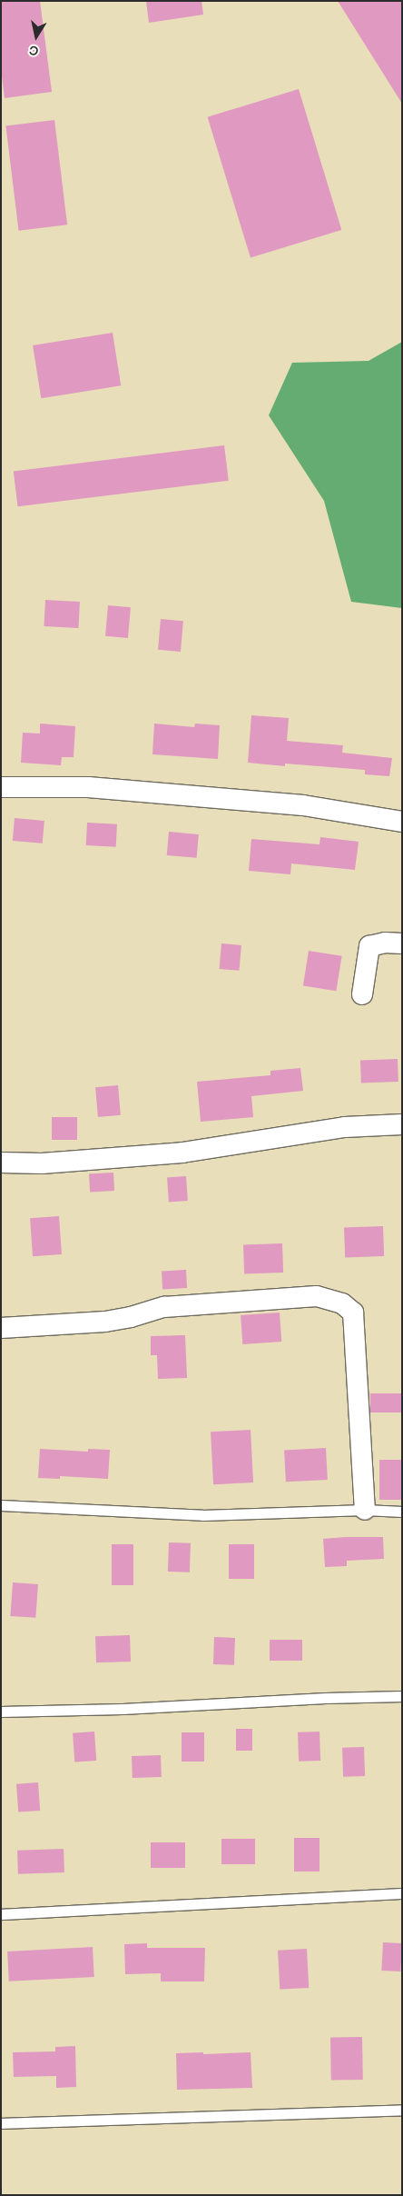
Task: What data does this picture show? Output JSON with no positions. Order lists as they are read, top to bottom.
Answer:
{
  "north": "bottom"
}
